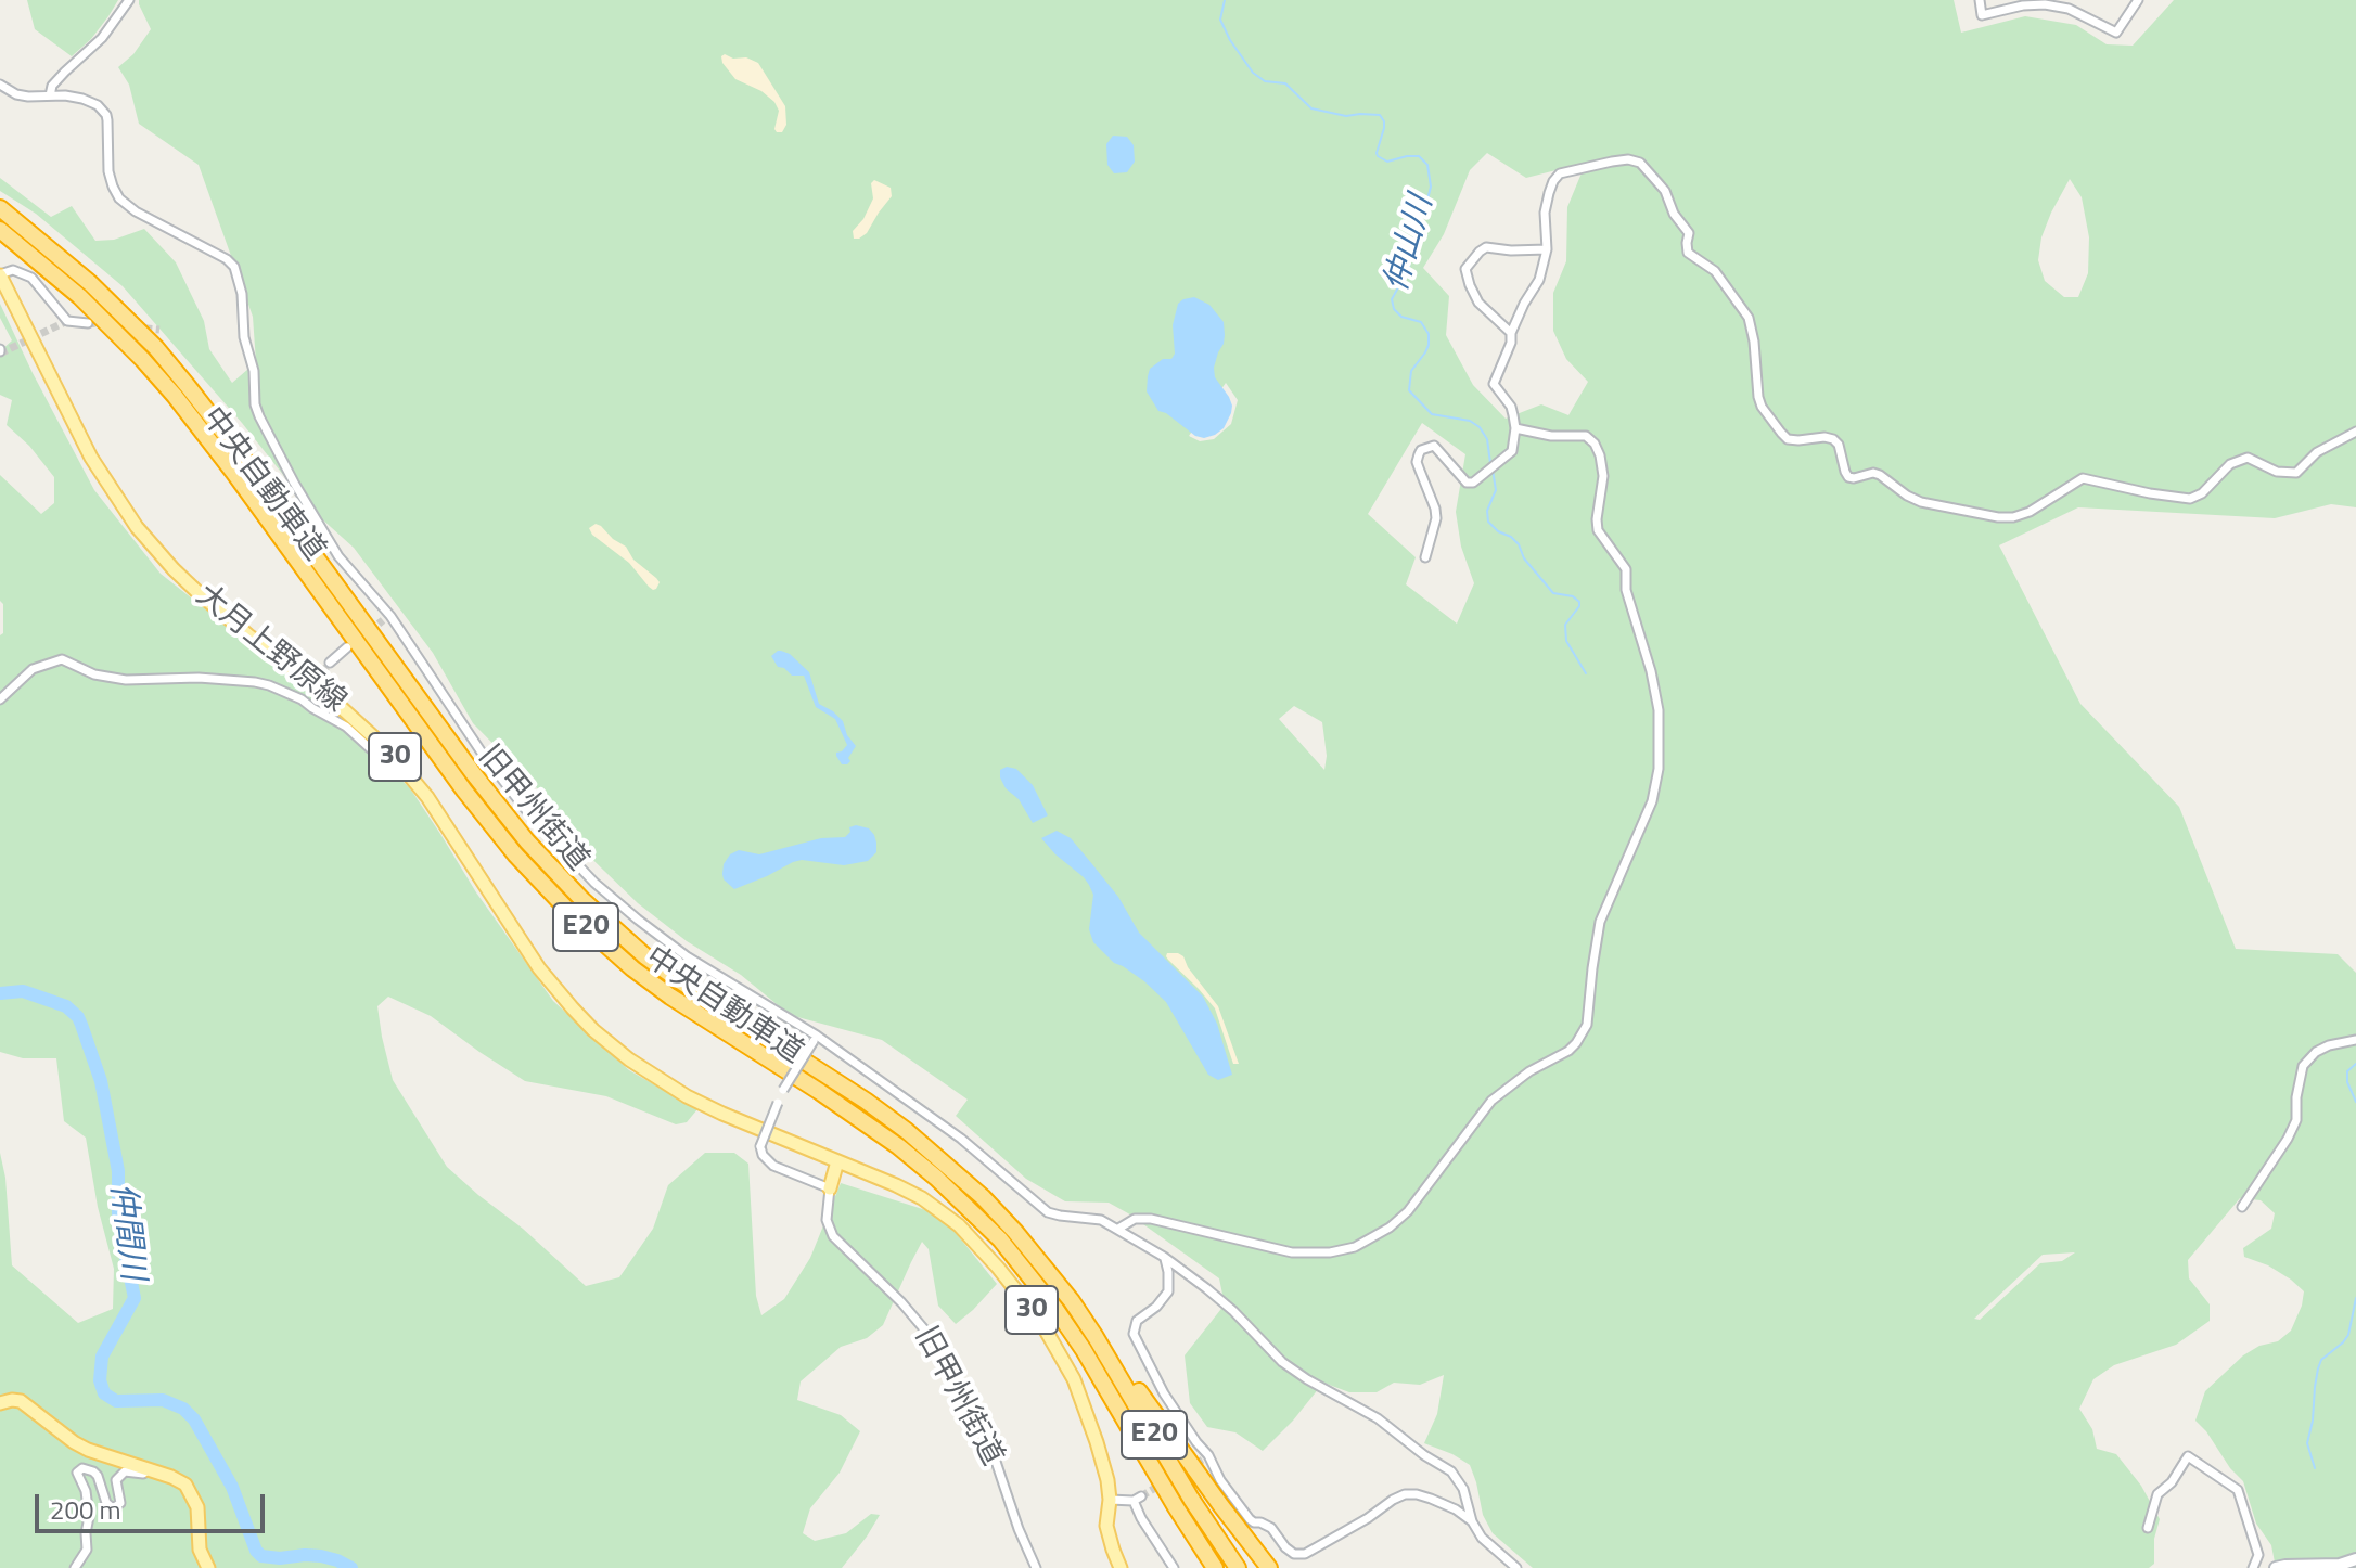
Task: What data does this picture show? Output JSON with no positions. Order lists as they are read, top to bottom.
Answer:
{
  "streets": {
    "highway": ["中央自動車道", "E20"],
    "main road": ["大月上野原線", "30"],
    "street": ["旧甲州街道"]
  },
  "water": ["仲山川", "仲間川"],
  "scale_bar": "200 m"
}
